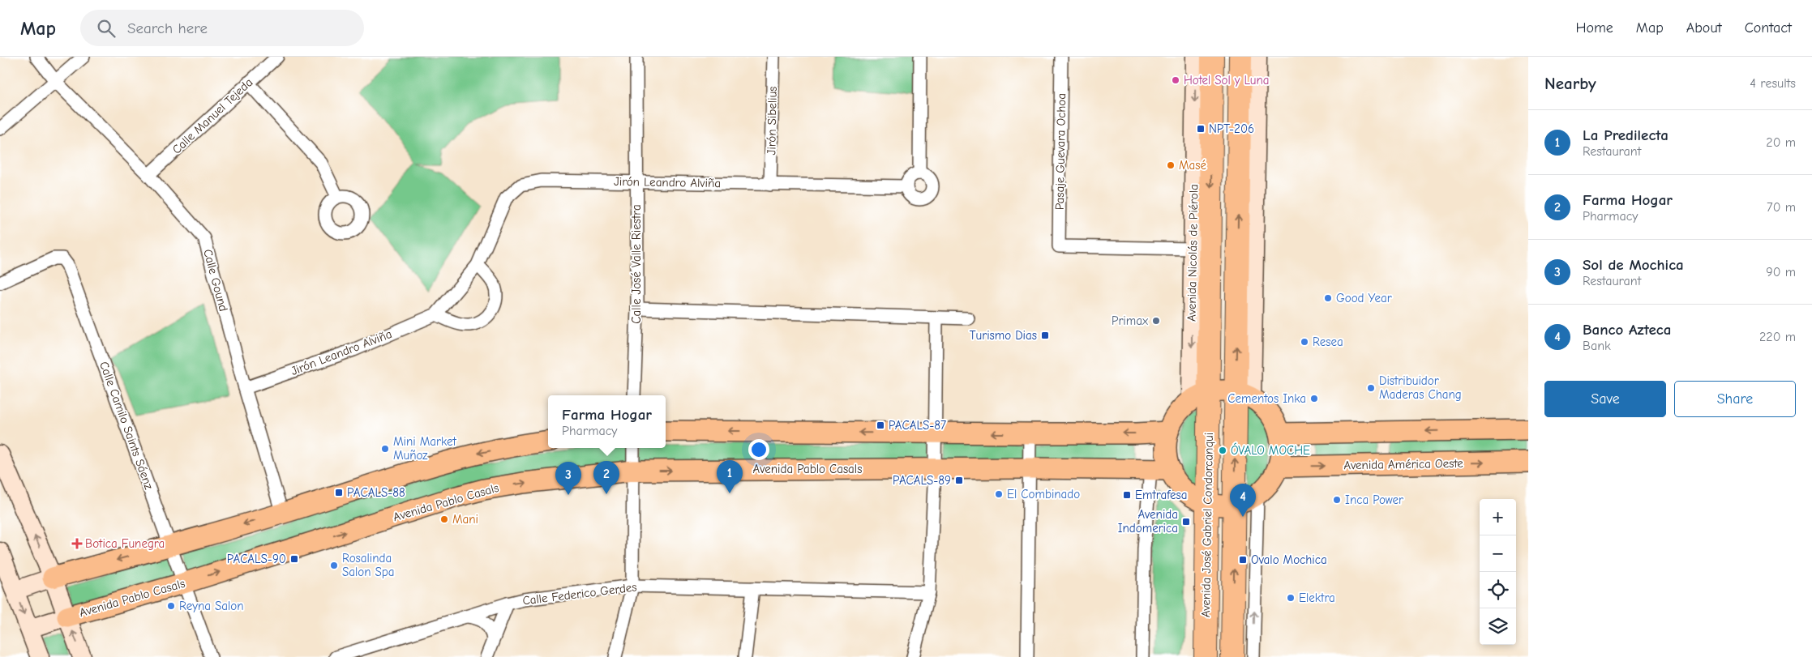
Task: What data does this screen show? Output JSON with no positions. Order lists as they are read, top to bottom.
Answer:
{
  "streets": {
    "highway": ["Avenida Nicolás de Piérola", "Avenida José Gabriel Condorcanqui"],
    "main road": ["Avenida América Oeste", "Avenida Pablo Casals"],
    "street": [
      "Calle Manuel Tejeda",
      "Jirón Sibelius",
      "Pasaje Guevara Ochoa",
      "Jirón Leandro Alviña",
      "Calle José Valle Riestra",
      "Calle Gound",
      "Calle Camilo Saints Sáenz",
      "Calle Federico Gerdes"
    ]
  },
  "crossings": [
    ["Calle Manuel Tejeda", "Calle Gound"],
    ["Jirón Sibelius", "Jirón Leandro Alviña"],
    ["Pasaje Guevara Ochoa", "Avenida Nicolás de Piérola"],
    ["Jirón Leandro Alviña", "Calle José Valle Riestra"],
    ["Jirón Leandro Alviña", "Calle Gound"],
    ["Avenida Nicolás de Piérola", "Avenida José Gabriel Condorcanqui"],
    ["Calle Camilo Saints Sáenz", "Avenida Pablo Casals"]
  ],
  "places": {
    "other": [
      "Hotel Sol y Luna",
      "Masé",
      "Good Year",
      "Primax",
      "Resea",
      "Distribuidor Maderas Chang",
      "Cementos Inka",
      "Mini Market Muñoz",
      "ÓVALO MOCHE",
      "El Combinado",
      "Inca Power",
      "Mani",
      "Rosalinda Salon Spa",
      "Elektra",
      "Reyna Salon"
    ],
    "transit": [
      "NPT-206",
      "Turismo Dias",
      "PACALS-87",
      "PACALS-89",
      "PACALS-88",
      "Emtrafesa",
      "Avenida Indomerica",
      "PACALS-90",
      "Ovalo Mochica"
    ],
    "health": ["Botica Funegra"]
  },
  "page": {
    "header": "Map",
    "search": "Search here",
    "nav": [
      "Home",
      "Map",
      "About",
      "Contact"
    ],
    "heading": ["Nearby", "4 results"],
    "list": [
      {
        "mark": "1",
        "name": "La Predilecta",
        "note": "Restaurant",
        "value": "20 m"
      },
      {
        "mark": "2",
        "name": "Farma Hogar",
        "note": "Pharmacy",
        "value": "70 m"
      },
      {
        "mark": "3",
        "name": "Sol de Mochica",
        "note": "Restaurant",
        "value": "90 m"
      },
      {
        "mark": "4",
        "name": "Banco Azteca",
        "note": "Bank",
        "value": "220 m"
      }
    ],
    "buttons": ["Save", "Share"],
    "popup": ["Farma Hogar", "Pharmacy"],
    "pins": [
      "1",
      "2",
      "3",
      "4"
    ],
    "map_buttons": ["+", "−"]
  }
}
